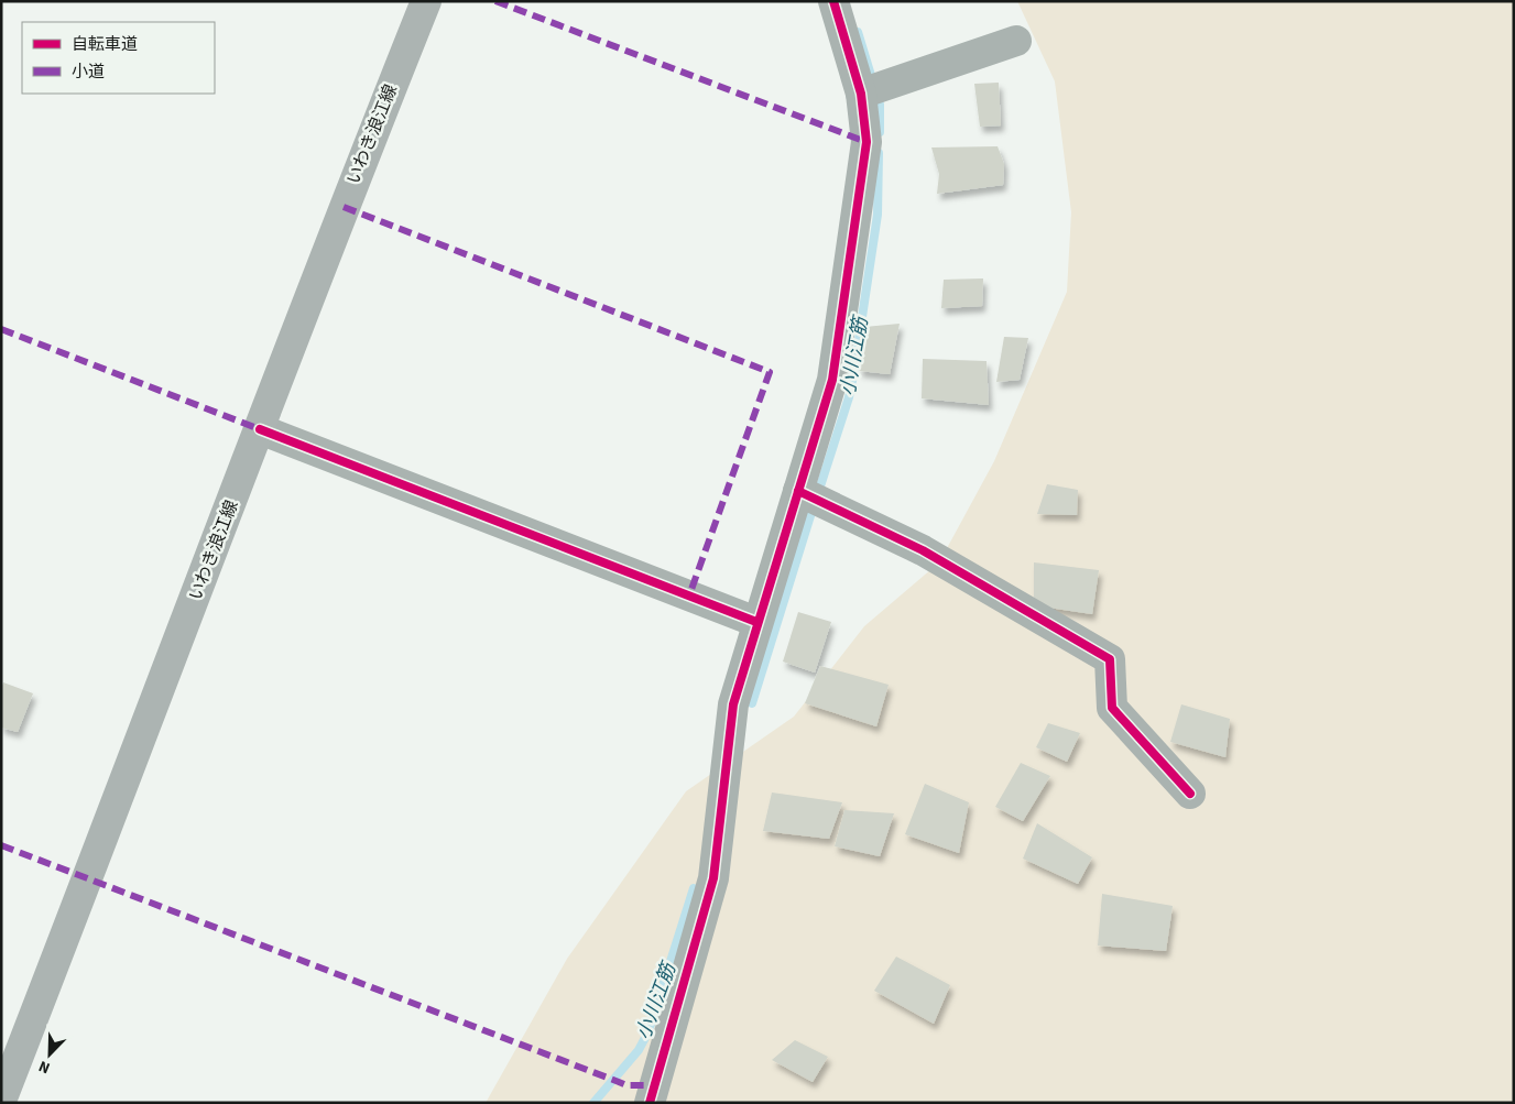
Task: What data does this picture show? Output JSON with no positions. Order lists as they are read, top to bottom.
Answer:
{
  "streets": {
    "main road": ["いわき浪江線"]
  },
  "water": ["小川江筋"],
  "legend": ["自転車道", "小道"],
  "north": "bottom left"
}
